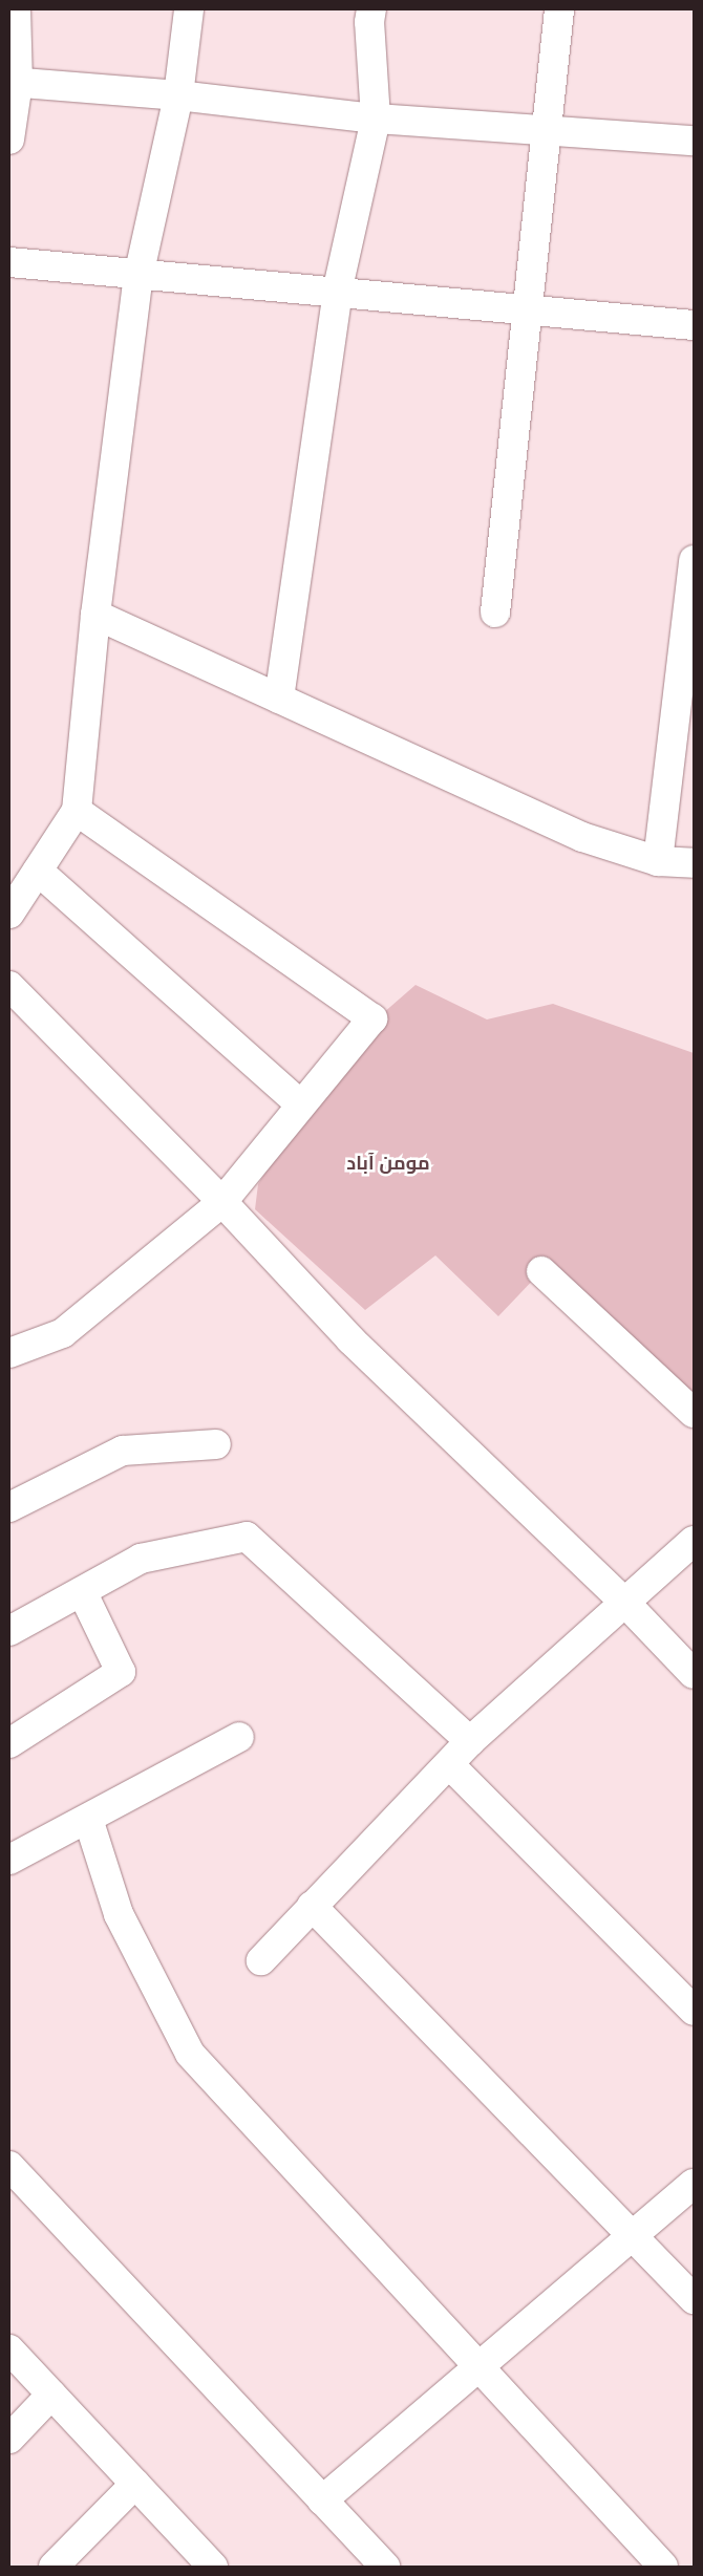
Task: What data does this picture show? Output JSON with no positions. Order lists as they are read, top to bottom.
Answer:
{
  "districts": ["مومن آباد"]
}
